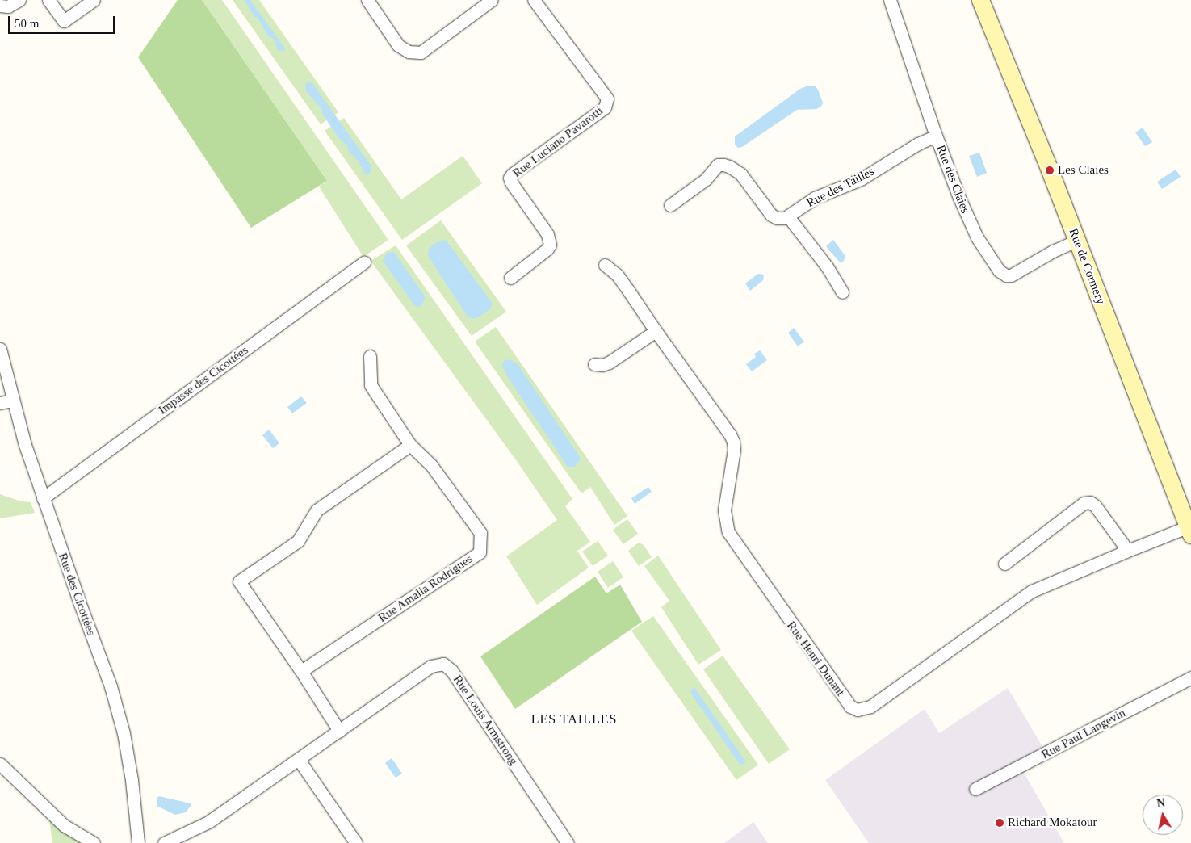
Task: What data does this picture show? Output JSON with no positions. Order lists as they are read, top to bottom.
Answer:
{
  "streets": {
    "main road": ["Rue de Cormery"],
    "street": [
      "Rue Luciano Pavarotti",
      "Rue des Claies",
      "Rue des Tailles",
      "Impasse des Cicottées",
      "Rue Amalia Rodrigues",
      "Rue des Cicottées",
      "Rue Henri Dunant",
      "Rue Louis Armstrong",
      "Rue Paul Langevin"
    ]
  },
  "crossings": [
    ["Rue des Claies", "Rue des Tailles"],
    ["Rue des Claies", "Rue de Cormery"],
    ["Rue de Cormery", "Rue Henri Dunant"],
    ["Impasse des Cicottées", "Rue des Cicottées"]
  ],
  "districts": ["LES TAILLES"],
  "places": ["Les Claies", "Richard Mokatour"],
  "scale_bar": "50 m",
  "north": "top"
}
